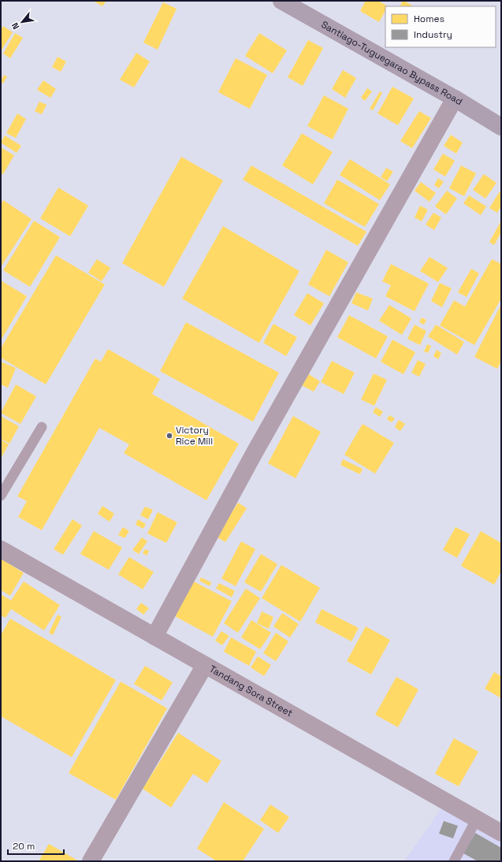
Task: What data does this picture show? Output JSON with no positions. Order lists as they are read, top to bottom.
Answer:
{
  "streets": {
    "highway": ["Santiago-Tuguegarao Bypass Road"],
    "street": ["Tandang Sora Street"]
  },
  "places": ["Victory Rice Mill"],
  "legend": ["Homes", "Industry"],
  "scale_bar": "20 m",
  "north": "bottom left"
}
